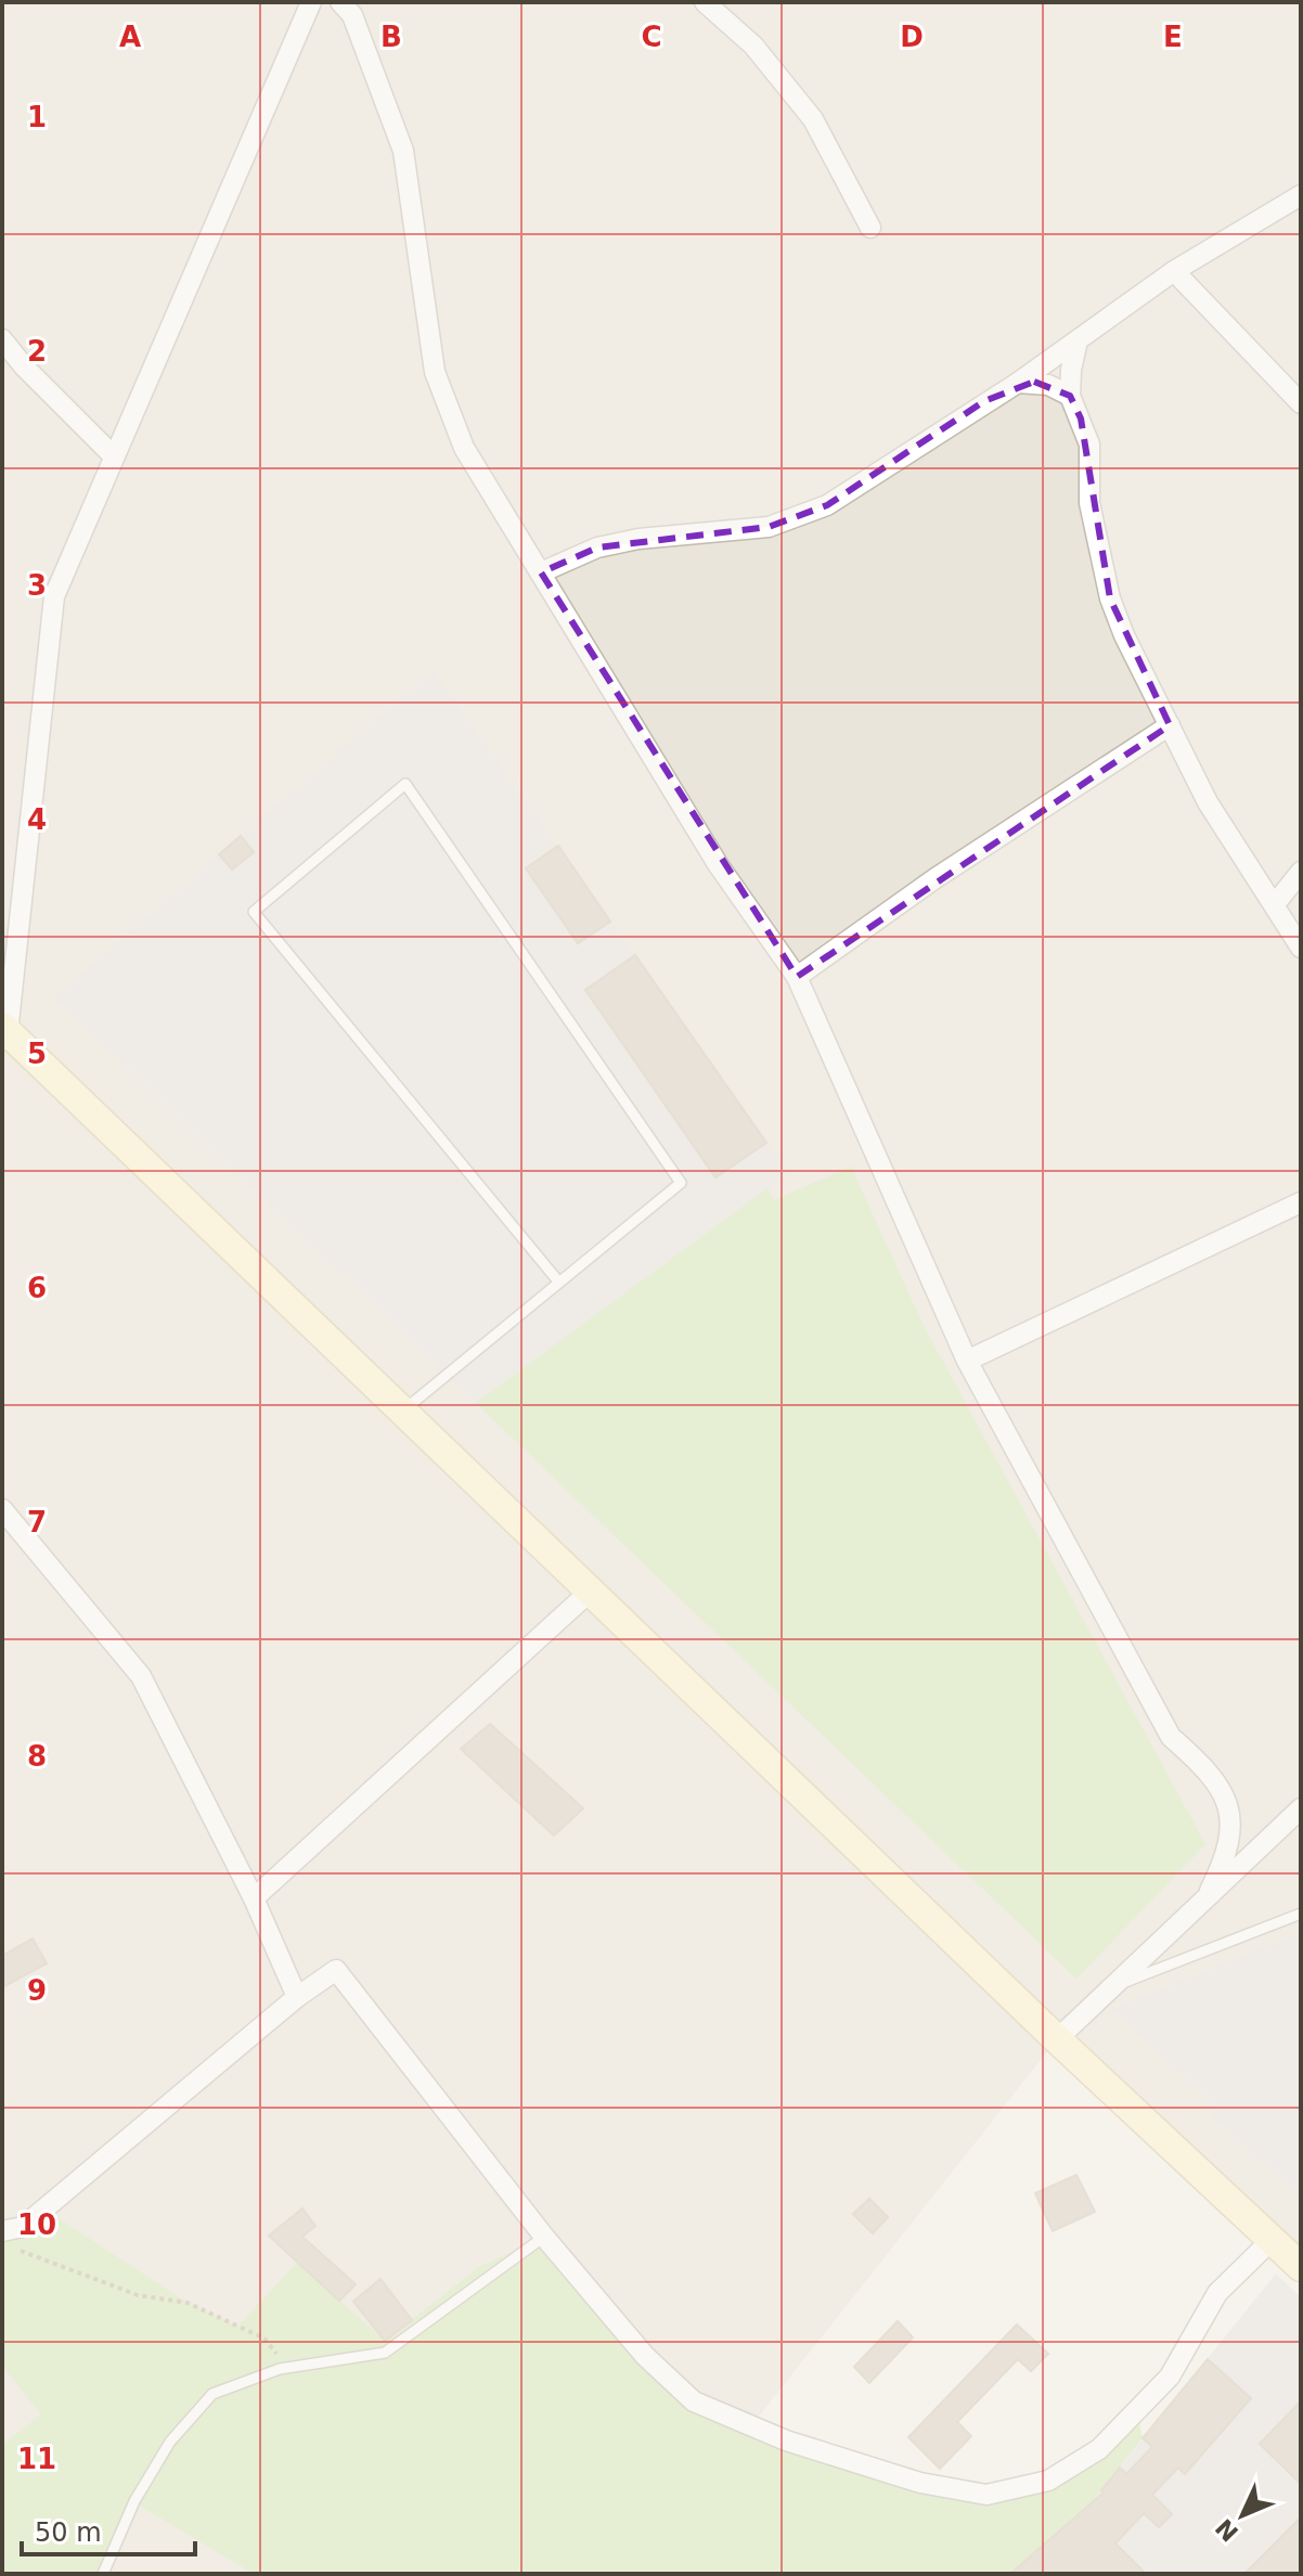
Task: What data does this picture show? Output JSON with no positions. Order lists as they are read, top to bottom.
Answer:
{
  "scale_bar": "50 m",
  "north": "bottom left",
  "grid": {
    "columns": [
      "A",
      "B",
      "C",
      "D",
      "E"
    ],
    "rows": [
      "1",
      "2",
      "3",
      "4",
      "5",
      "6",
      "7",
      "8",
      "9",
      "10",
      "11"
    ]
  }
}
